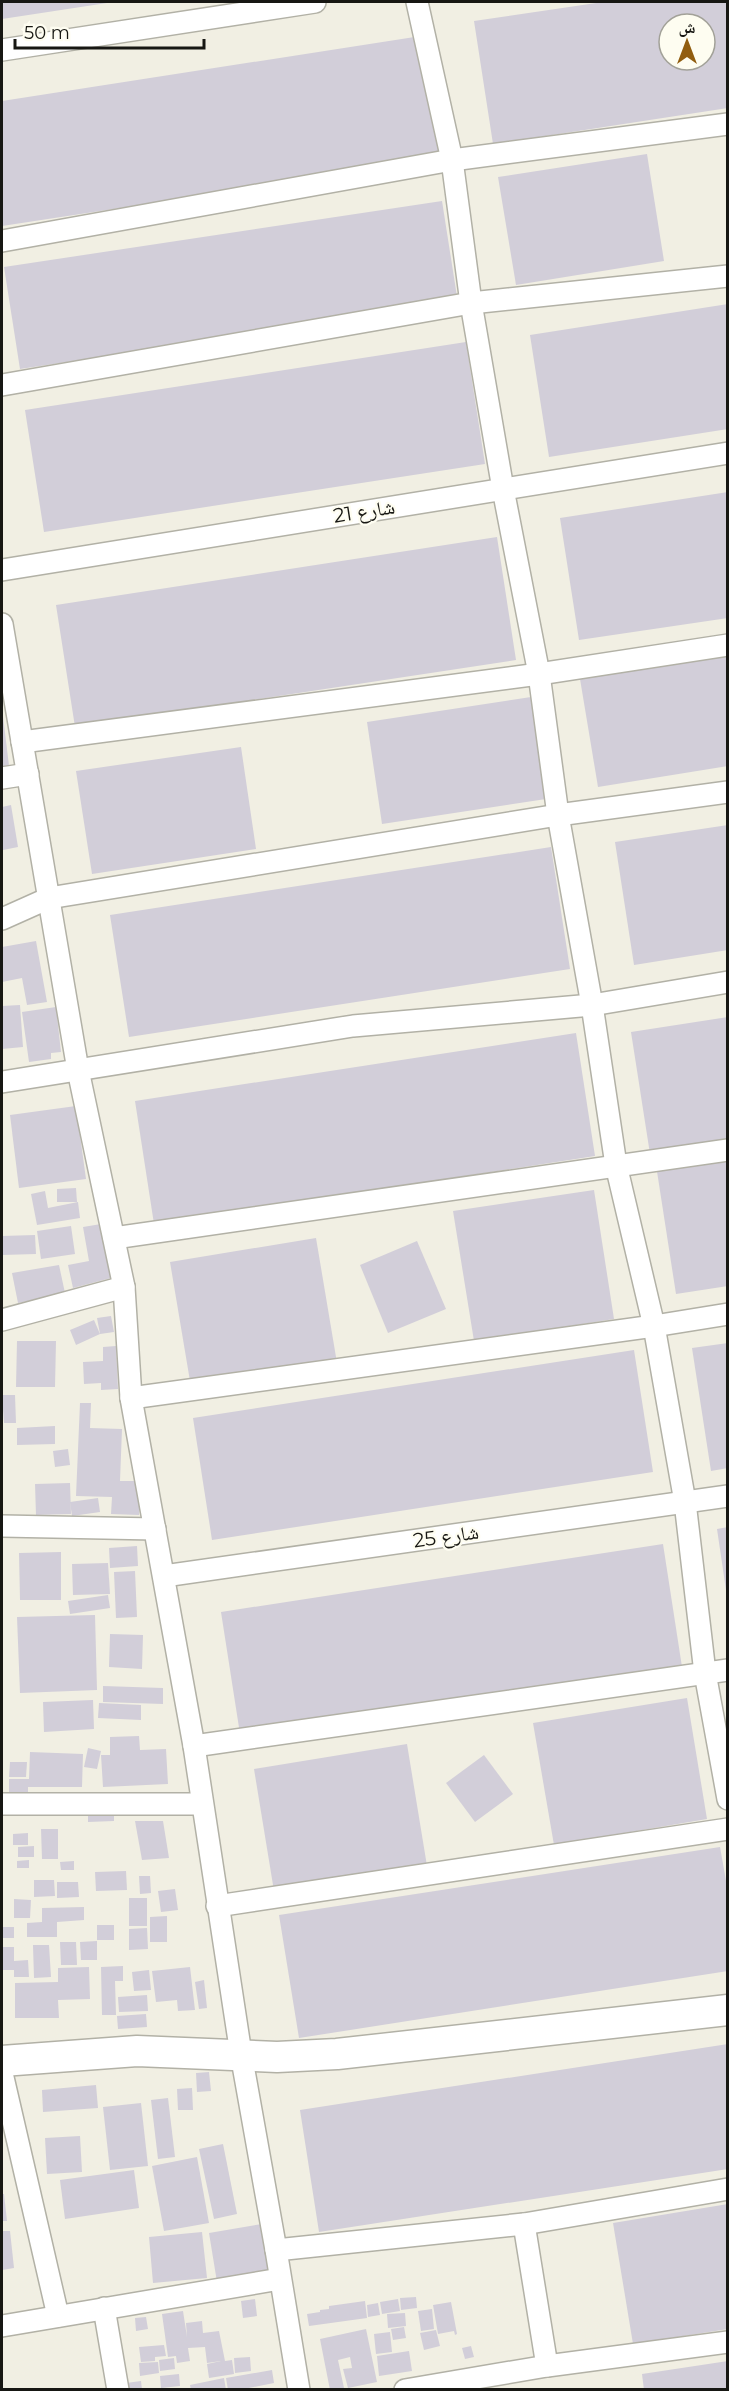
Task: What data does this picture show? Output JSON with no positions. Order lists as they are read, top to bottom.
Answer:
{
  "streets": {
    "street": ["شارع 21", "شارع 25"]
  },
  "scale_bar": "50 m",
  "north": "top"
}
